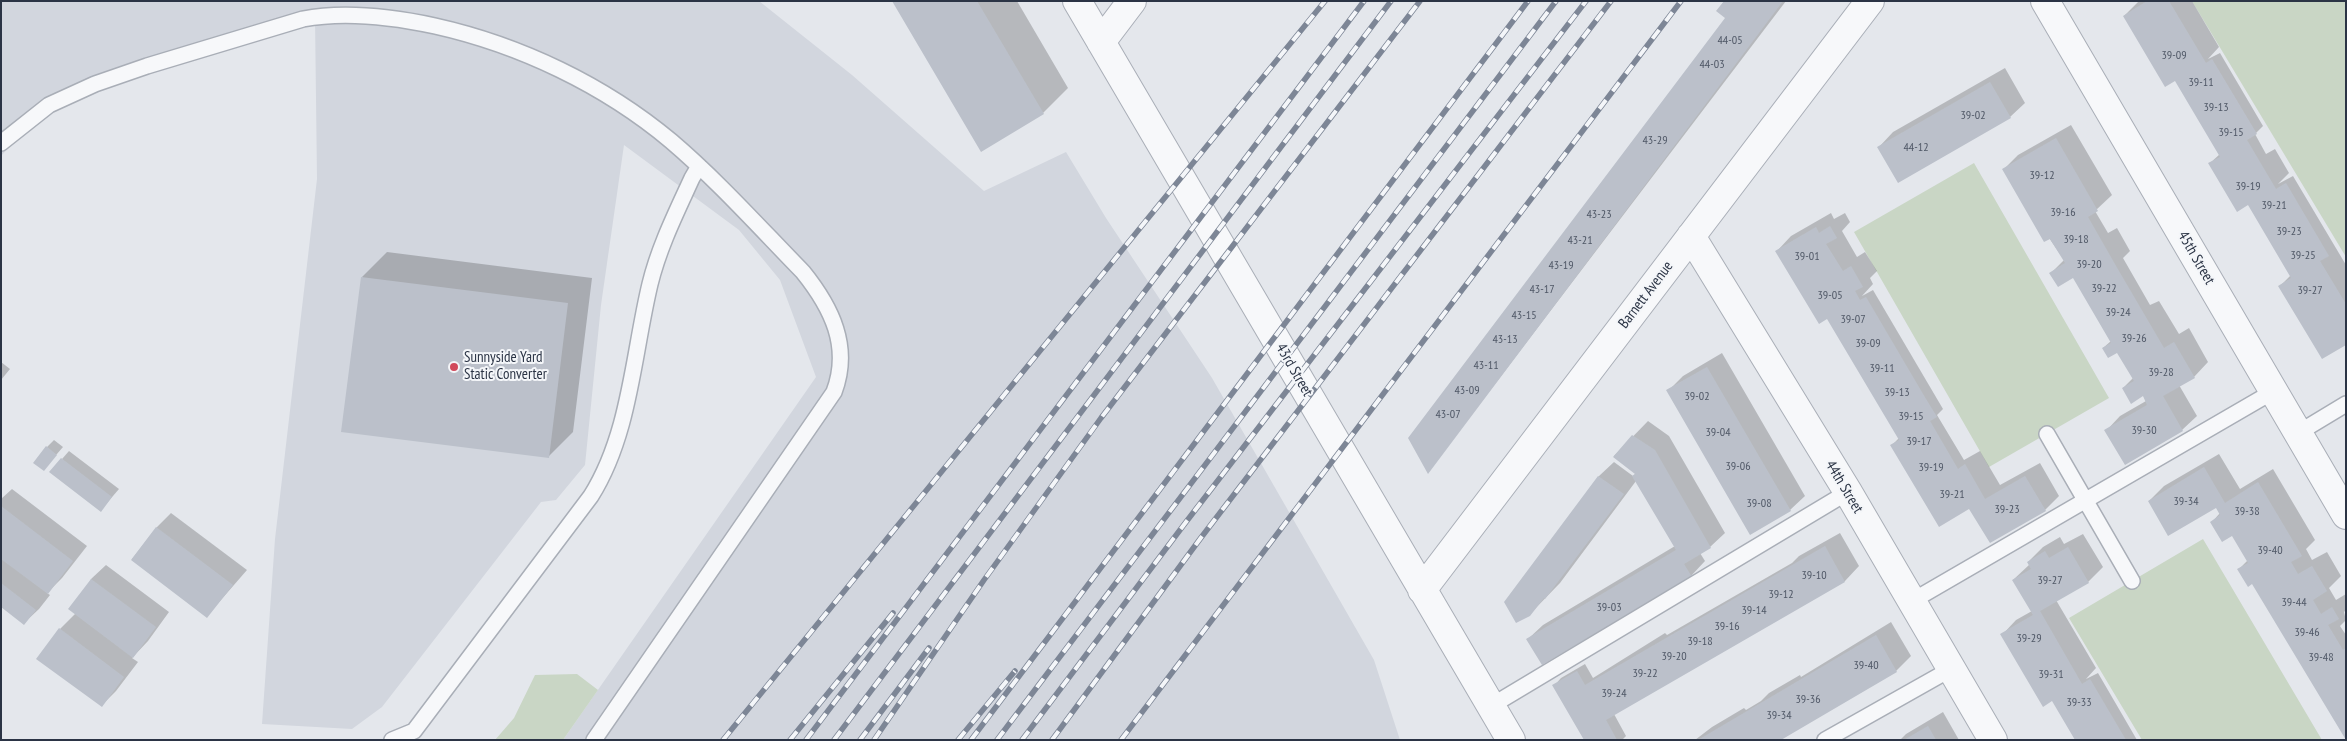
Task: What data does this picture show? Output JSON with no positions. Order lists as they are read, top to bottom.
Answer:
{
  "streets": {
    "street": [
      "45th Street",
      "Barnett Avenue",
      "43rd Street",
      "44th Street"
    ]
  },
  "crossings": [
    ["Barnett Avenue", "43rd Street"],
    ["Barnett Avenue", "44th Street"]
  ],
  "places": ["Sunnyside Yard Static Converter"],
  "house_numbers": [
    "44-05",
    "39-09",
    "44-03",
    "39-11",
    "39-13",
    "39-02",
    "39-15",
    "43-29",
    "44-12",
    "39-12",
    "39-19",
    "39-21",
    "39-16",
    "43-23",
    "39-23",
    "39-18",
    "43-21",
    "39-25",
    "39-01",
    "39-20",
    "43-19",
    "39-22",
    "43-17",
    "39-27",
    "39-05",
    "39-24",
    "43-15",
    "39-07",
    "39-26",
    "43-13",
    "39-09",
    "43-11",
    "39-11",
    "39-28",
    "43-09",
    "39-13",
    "39-02",
    "43-07",
    "39-15",
    "39-30",
    "39-04",
    "39-17",
    "39-06",
    "39-19",
    "39-21",
    "39-34",
    "39-08",
    "39-23",
    "39-38",
    "39-40",
    "39-10",
    "39-27",
    "39-12",
    "39-44",
    "39-03",
    "39-14",
    "39-16",
    "39-46",
    "39-29",
    "39-18",
    "39-20",
    "39-48",
    "39-40",
    "39-22",
    "39-31",
    "39-24",
    "39-36",
    "39-33",
    "39-34"
  ]
}
